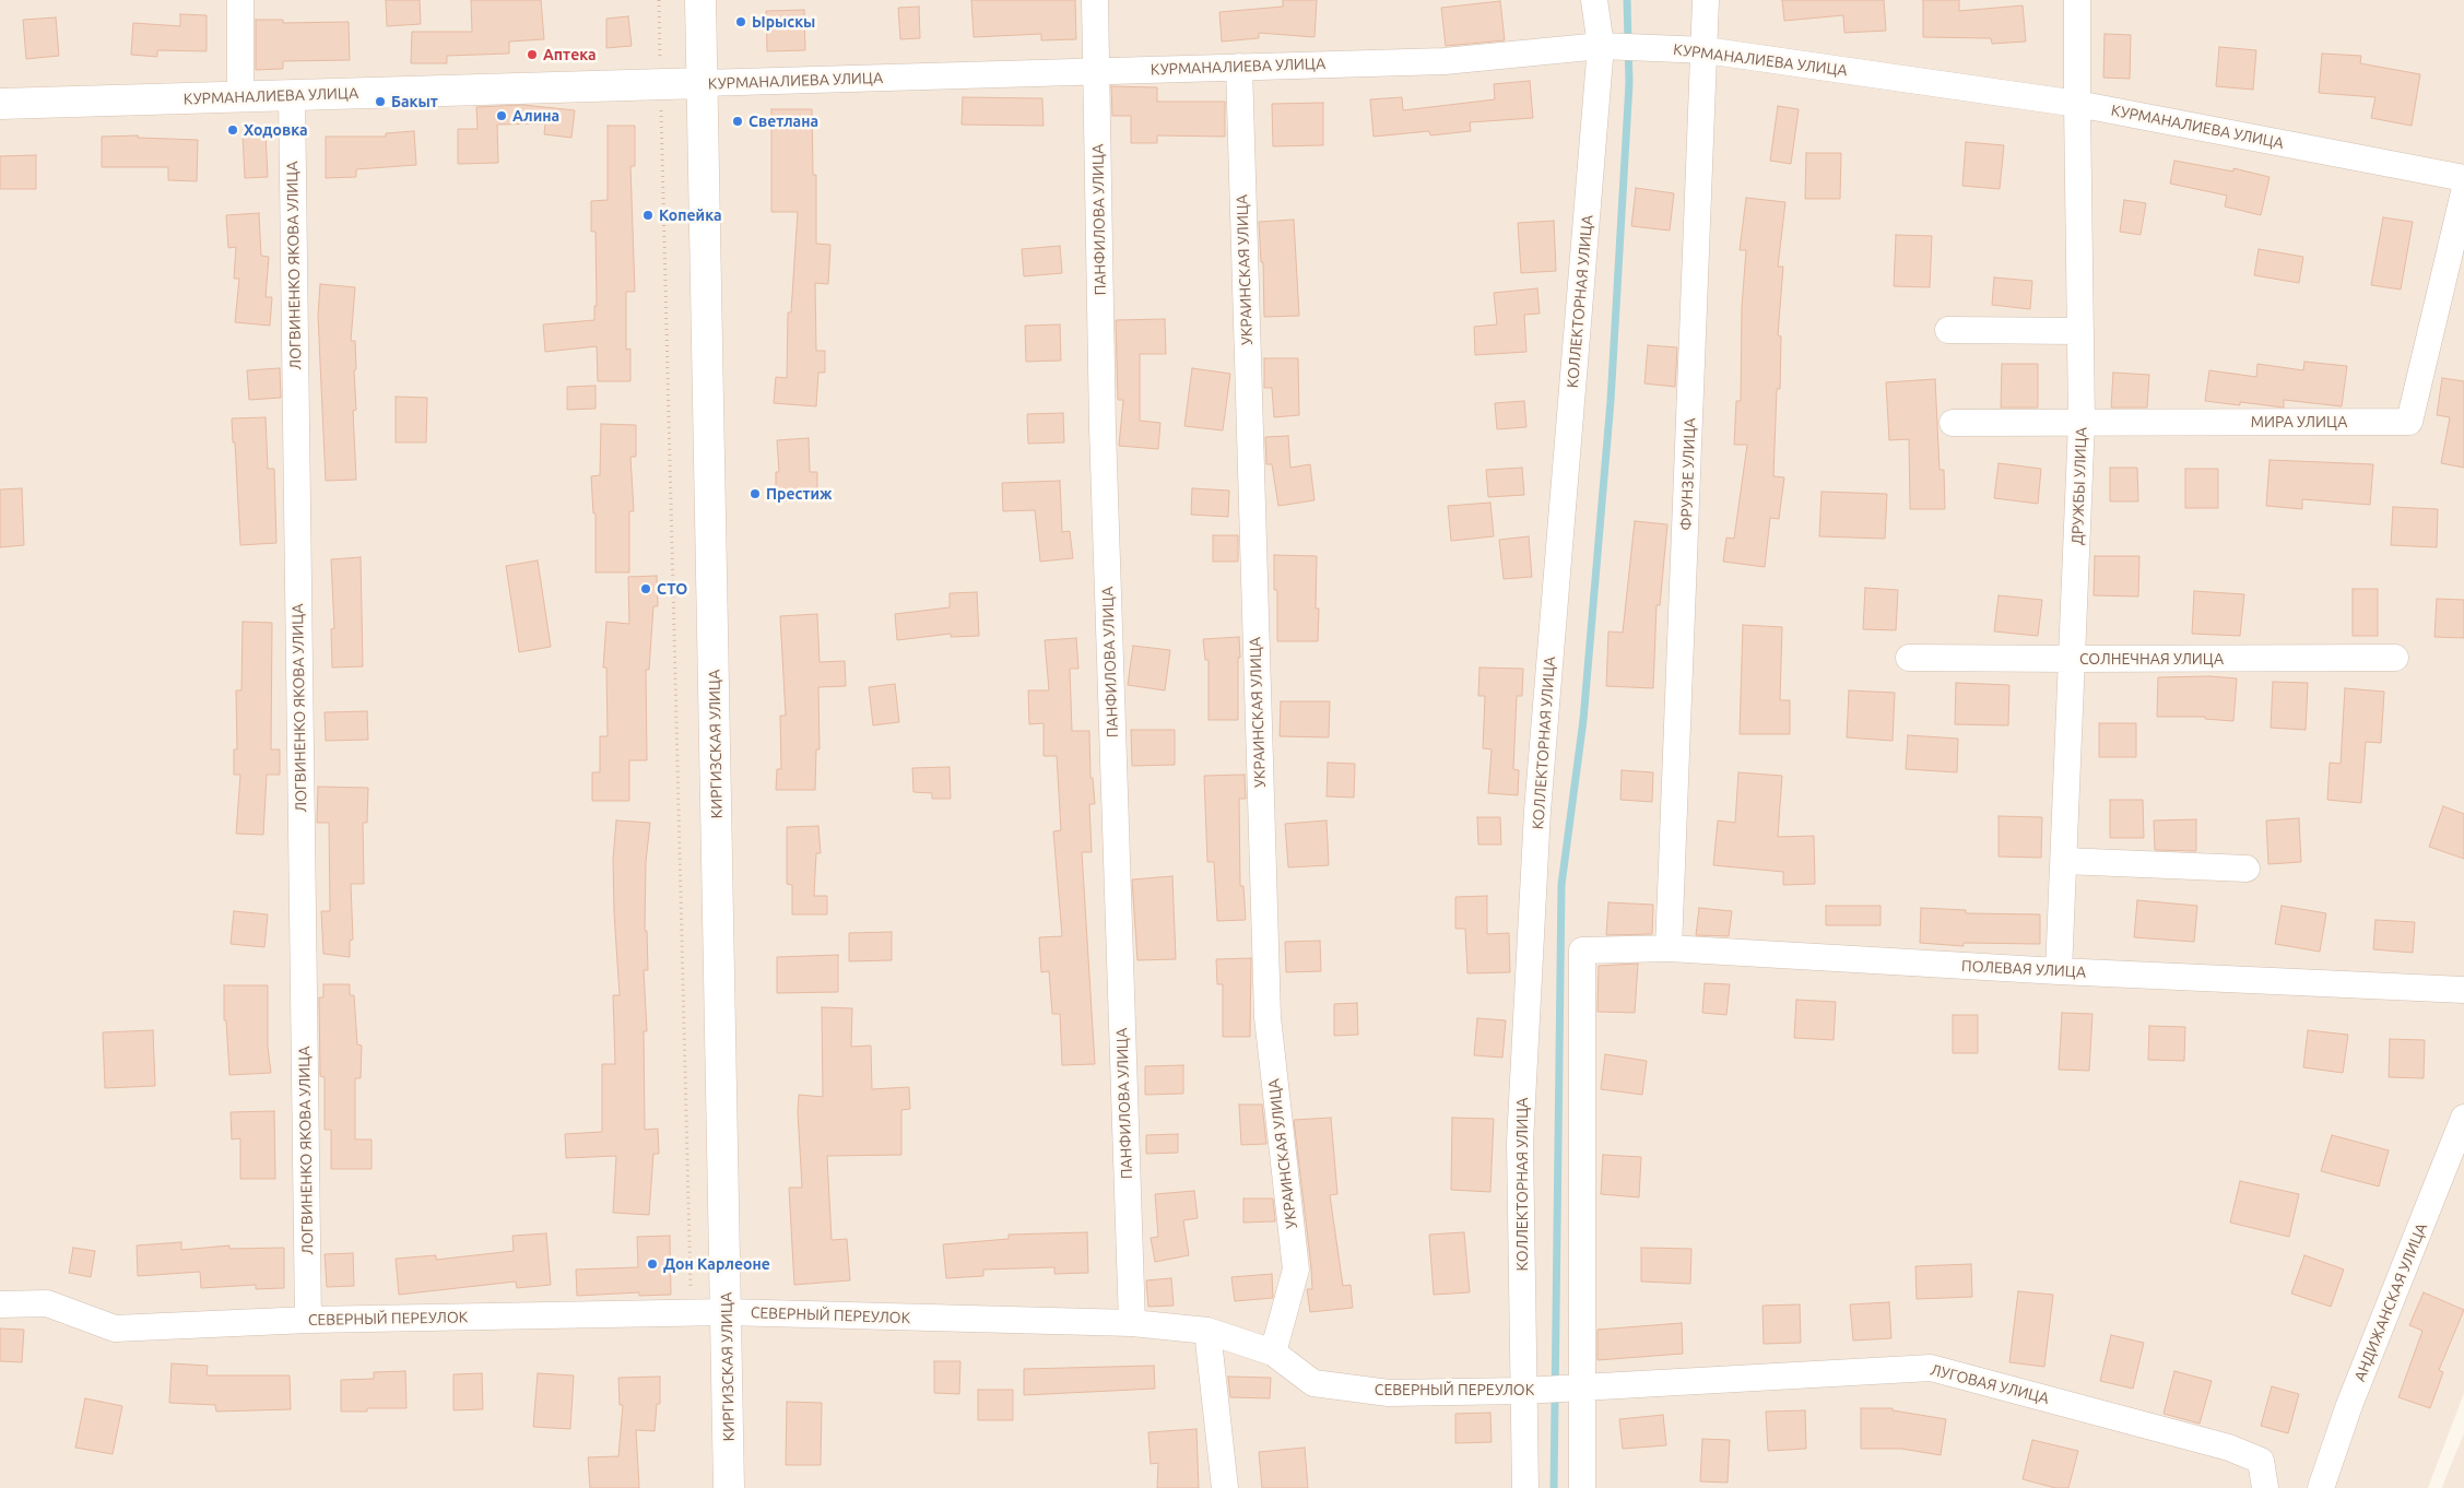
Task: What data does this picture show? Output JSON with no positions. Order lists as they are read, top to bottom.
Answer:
{
  "streets": {
    "main road": ["КУРМАНАЛИЕВА УЛИЦА", "КИРГИЗСКАЯ УЛИЦА"],
    "street": [
      "ПАНФИЛОВА УЛИЦА",
      "ЛОГВИНЕНКО ЯКОВА УЛИЦА",
      "УКРАИНСКАЯ УЛИЦА",
      "КОЛЛЕКТОРНАЯ УЛИЦА",
      "МИРА УЛИЦА",
      "ФРУНЗЕ УЛИЦА",
      "ДРУЖБЫ УЛИЦА",
      "СОЛНЕЧНАЯ УЛИЦА",
      "ПОЛЕВАЯ УЛИЦА",
      "АНДИЖАНСКАЯ УЛИЦА",
      "СЕВЕРНЫЙ ПЕРЕУЛОК",
      "ЛУГОВАЯ УЛИЦА"
    ]
  },
  "crossings": [
    ["КУРМАНАЛИЕВА УЛИЦА", "ПАНФИЛОВА УЛИЦА"],
    ["КУРМАНАЛИЕВА УЛИЦА", "ЛОГВИНЕНКО ЯКОВА УЛИЦА"],
    ["КУРМАНАЛИЕВА УЛИЦА", "УКРАИНСКАЯ УЛИЦА"],
    ["КУРМАНАЛИЕВА УЛИЦА", "КОЛЛЕКТОРНАЯ УЛИЦА"],
    ["КУРМАНАЛИЕВА УЛИЦА", "ФРУНЗЕ УЛИЦА"],
    ["КУРМАНАЛИЕВА УЛИЦА", "ДРУЖБЫ УЛИЦА"],
    ["КУРМАНАЛИЕВА УЛИЦА", "КИРГИЗСКАЯ УЛИЦА"],
    ["ПАНФИЛОВА УЛИЦА", "СЕВЕРНЫЙ ПЕРЕУЛОК"],
    ["ЛОГВИНЕНКО ЯКОВА УЛИЦА", "СЕВЕРНЫЙ ПЕРЕУЛОК"],
    ["УКРАИНСКАЯ УЛИЦА", "СЕВЕРНЫЙ ПЕРЕУЛОК"],
    ["КОЛЛЕКТОРНАЯ УЛИЦА", "СЕВЕРНЫЙ ПЕРЕУЛОК"],
    ["МИРА УЛИЦА", "ДРУЖБЫ УЛИЦА"],
    ["ФРУНЗЕ УЛИЦА", "ПОЛЕВАЯ УЛИЦА"],
    ["ДРУЖБЫ УЛИЦА", "СОЛНЕЧНАЯ УЛИЦА"],
    ["ДРУЖБЫ УЛИЦА", "ПОЛЕВАЯ УЛИЦА"],
    ["КИРГИЗСКАЯ УЛИЦА", "СЕВЕРНЫЙ ПЕРЕУЛОК"],
    ["ПОЛЕВАЯ УЛИЦА", "СЕВЕРНЫЙ ПЕРЕУЛОК"],
    ["ПОЛЕВАЯ УЛИЦА", "ЛУГОВАЯ УЛИЦА"],
    ["СЕВЕРНЫЙ ПЕРЕУЛОК", "ЛУГОВАЯ УЛИЦА"]
  ],
  "places": [
    "Ырыскы",
    "Аптека",
    "Бакыт",
    "Алина",
    "Светлана",
    "Ходовка",
    "Копейка",
    "Престиж",
    "СТО",
    "Дон Карлеоне"
  ]
}
